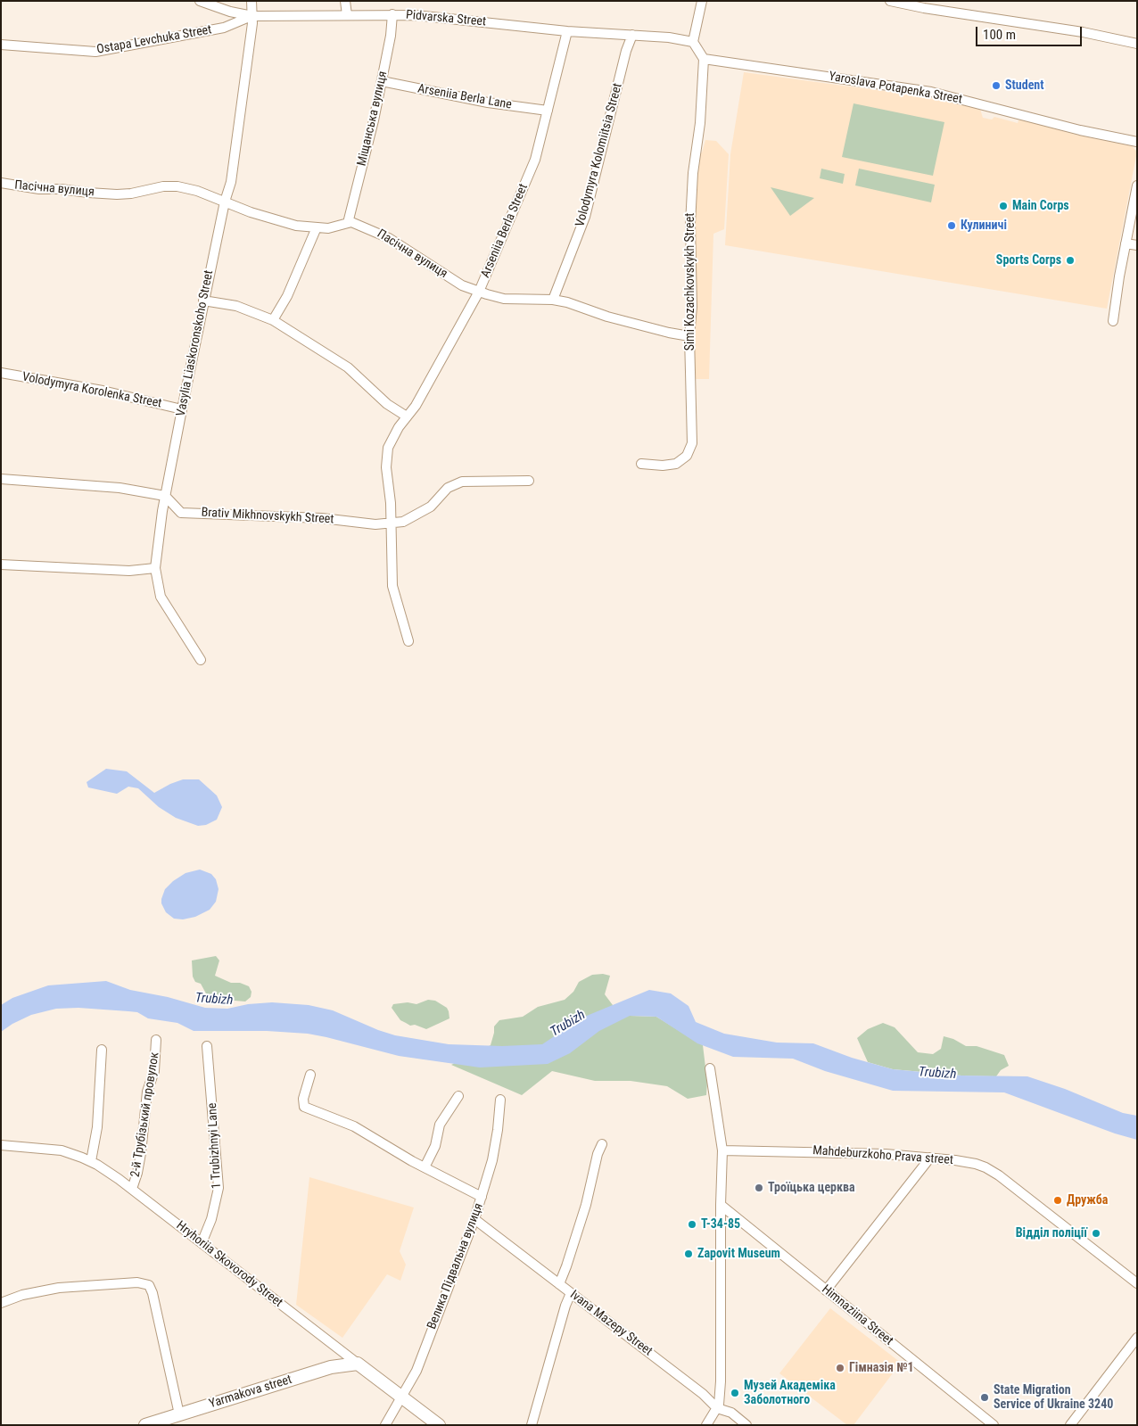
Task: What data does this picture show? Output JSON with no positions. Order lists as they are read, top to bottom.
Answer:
{
  "streets": {
    "street": [
      "Pidvarska Street",
      "Ostapa Levchuka Street",
      "Yaroslava Potapenka Street",
      "Arseniia Berla Lane",
      "Міщанська вулиця",
      "Volodymyra Kolomiitsia Street",
      "Пасічна вулиця",
      "Arseniia Berla Street",
      "Simi Kozachkovskykh Street",
      "Vasylia Liaskoronskoho Street",
      "Volodymyra Korolenka Street",
      "Brativ Mikhnovskykh Street",
      "2-й Трубізький провулок",
      "1 Trubizhnyi Lane",
      "Mahdeburzkoho Prava street",
      "Hryhoriia Skovorody Street",
      "Велика Підвальна вулиця",
      "Himnaziina Street",
      "Ivana Mazepy Street",
      "Yarmakova street"
    ]
  },
  "crossings": [
    ["Pidvarska Street", "Ostapa Levchuka Street"],
    ["Pidvarska Street", "Міщанська вулиця"],
    ["Pidvarska Street", "Volodymyra Kolomiitsia Street"],
    ["Pidvarska Street", "Arseniia Berla Street"],
    ["Pidvarska Street", "Vasylia Liaskoronskoho Street"],
    ["Ostapa Levchuka Street", "Vasylia Liaskoronskoho Street"],
    ["Yaroslava Potapenka Street", "Simi Kozachkovskykh Street"],
    ["Arseniia Berla Lane", "Міщанська вулиця"],
    ["Arseniia Berla Lane", "Arseniia Berla Street"],
    ["Міщанська вулиця", "Пасічна вулиця"],
    ["Volodymyra Kolomiitsia Street", "Пасічна вулиця"],
    ["Пасічна вулиця", "Arseniia Berla Street"],
    ["Пасічна вулиця", "Simi Kozachkovskykh Street"],
    ["Пасічна вулиця", "Vasylia Liaskoronskoho Street"],
    ["Arseniia Berla Street", "Brativ Mikhnovskykh Street"],
    ["Vasylia Liaskoronskoho Street", "Volodymyra Korolenka Street"],
    ["Vasylia Liaskoronskoho Street", "Brativ Mikhnovskykh Street"],
    ["2-й Трубізький провулок", "Hryhoriia Skovorody Street"],
    ["1 Trubizhnyi Lane", "Hryhoriia Skovorody Street"],
    ["Hryhoriia Skovorody Street", "Велика Підвальна вулиця"],
    ["Hryhoriia Skovorody Street", "Yarmakova street"],
    ["Велика Підвальна вулиця", "Ivana Mazepy Street"]
  ],
  "water": ["Trubizh"],
  "places": [
    "Student",
    "Main Corps",
    "Кулиничі",
    "Sports Corps",
    "Троїцька церква",
    "Дружба",
    "Т-34-85",
    "Відділ поліції",
    "Zapovit Museum",
    "Гімназія №1",
    "Музей Академіка Заболотного",
    "State Migration Service of Ukraine 3240"
  ],
  "scale_bar": "100 m"
}
